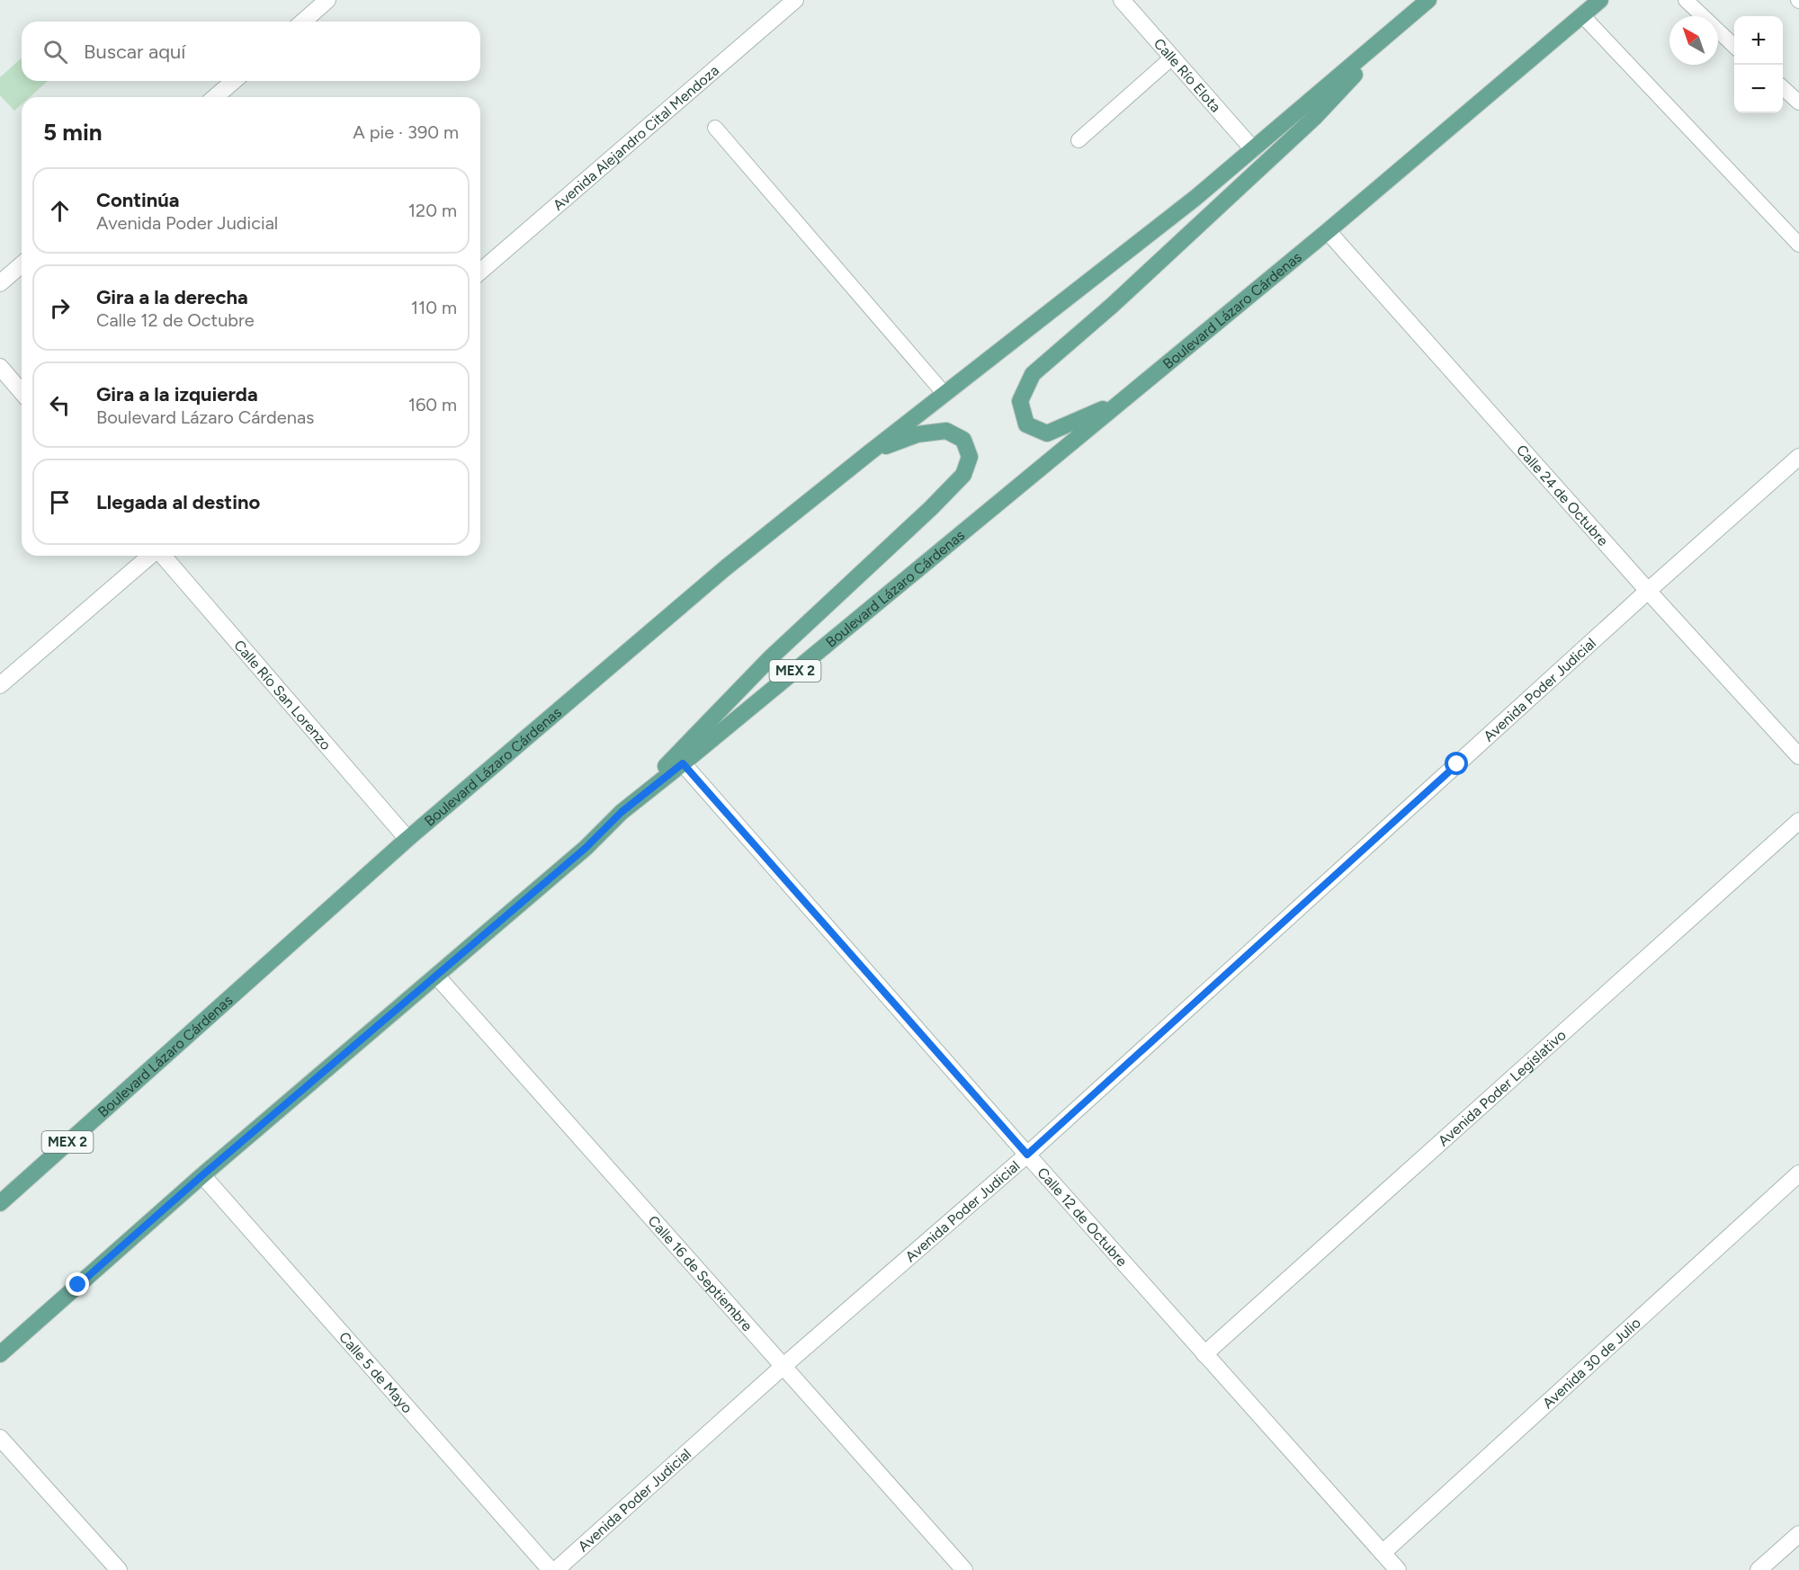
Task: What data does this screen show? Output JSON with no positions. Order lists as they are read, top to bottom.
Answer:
{
  "streets": {
    "main road": ["Boulevard Lázaro Cárdenas", "MEX 2"],
    "street": [
      "Calle Río Elota",
      "Avenida Alejandro Cital Mendoza",
      "Calle 24 de Octubre",
      "Avenida Poder Judicial",
      "Calle Río San Lorenzo",
      "Avenida Poder Legislativo",
      "Calle 12 de Octubre",
      "Calle 16 de Septiembre",
      "Avenida 30 de Julio",
      "Calle 5 de Mayo"
    ]
  },
  "crossings": [
    ["Calle Río Elota", "Boulevard Lázaro Cárdenas"],
    ["Boulevard Lázaro Cárdenas", "Calle 24 de Octubre"],
    ["Boulevard Lázaro Cárdenas", "Calle Río San Lorenzo"],
    ["Boulevard Lázaro Cárdenas", "Calle 12 de Octubre"],
    ["Boulevard Lázaro Cárdenas", "Calle 16 de Septiembre"],
    ["Boulevard Lázaro Cárdenas", "Calle 5 de Mayo"],
    ["Calle 24 de Octubre", "Avenida Poder Judicial"],
    ["Avenida Poder Judicial", "Calle 12 de Octubre"],
    ["Avenida Poder Judicial", "Calle 16 de Septiembre"],
    ["Avenida Poder Legislativo", "Calle 12 de Octubre"],
    ["Calle 12 de Octubre", "Avenida 30 de Julio"]
  ],
  "north": "top left",
  "page": {
    "map_buttons": ["+", "−"],
    "search": "Buscar aquí",
    "heading": ["5 min", "A pie · 390 m"],
    "list": [
      ["Continúa", "Avenida Poder Judicial", "120 m"],
      ["Gira a la derecha", "Calle 12 de Octubre", "110 m"],
      ["Gira a la izquierda", "Boulevard Lázaro Cárdenas", "160 m"],
      "Llegada al destino"
    ]
  }
}
